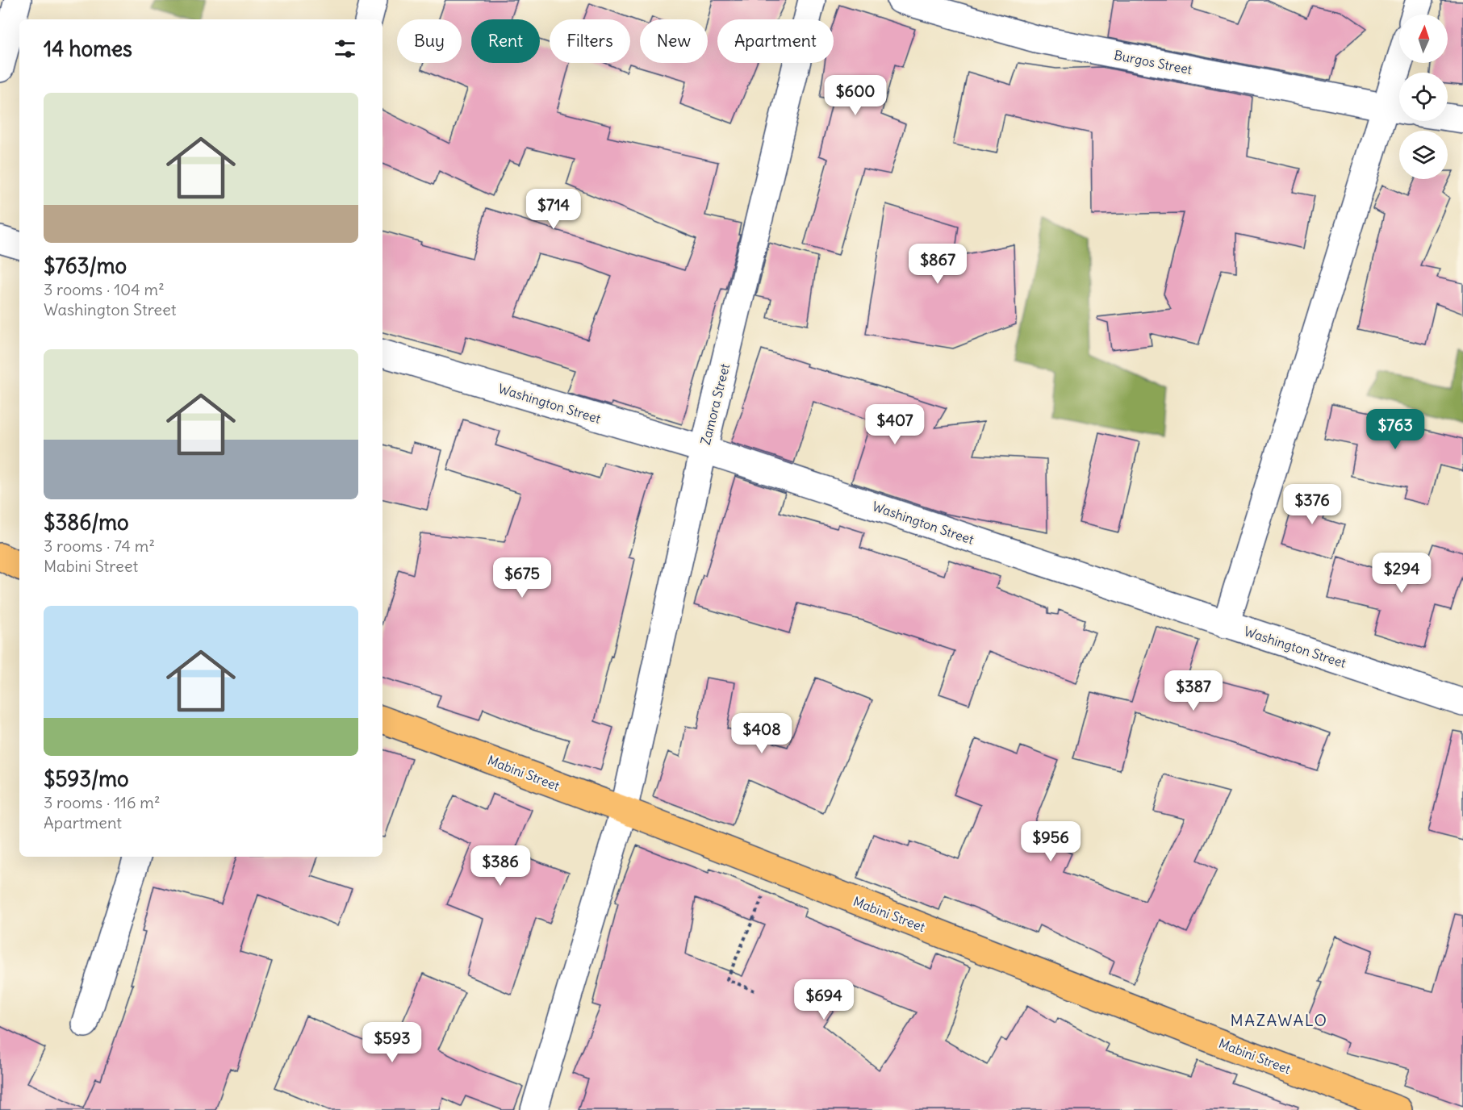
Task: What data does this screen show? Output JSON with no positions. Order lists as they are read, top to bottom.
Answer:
{
  "streets": {
    "highway": ["Mabini Street"],
    "street": ["Burgos Street", "Washington Street", "Zamora Street"]
  },
  "crossings": [
    ["Washington Street", "Zamora Street"],
    ["Zamora Street", "Mabini Street"]
  ],
  "districts": ["MAZAWALO"],
  "north": "top",
  "page": {
    "chip": [
      "Buy",
      "Rent",
      "Filters",
      "New",
      "Apartment"
    ],
    "heading": "14 homes",
    "price": [
      "$600",
      "$714",
      "$867",
      "$407",
      "$763",
      "$376",
      "$294",
      "$675",
      "$387",
      "$408",
      "$956",
      "$386",
      "$694",
      "$593"
    ],
    "list": [
      {
        "name": "$763/mo",
        "note": "3 rooms · 104 m² · Washington Street"
      },
      {
        "name": "$386/mo",
        "note": "3 rooms · 74 m² · Mabini Street"
      },
      {
        "name": "$593/mo",
        "note": "3 rooms · 116 m² · Apartment"
      }
    ]
  }
}
